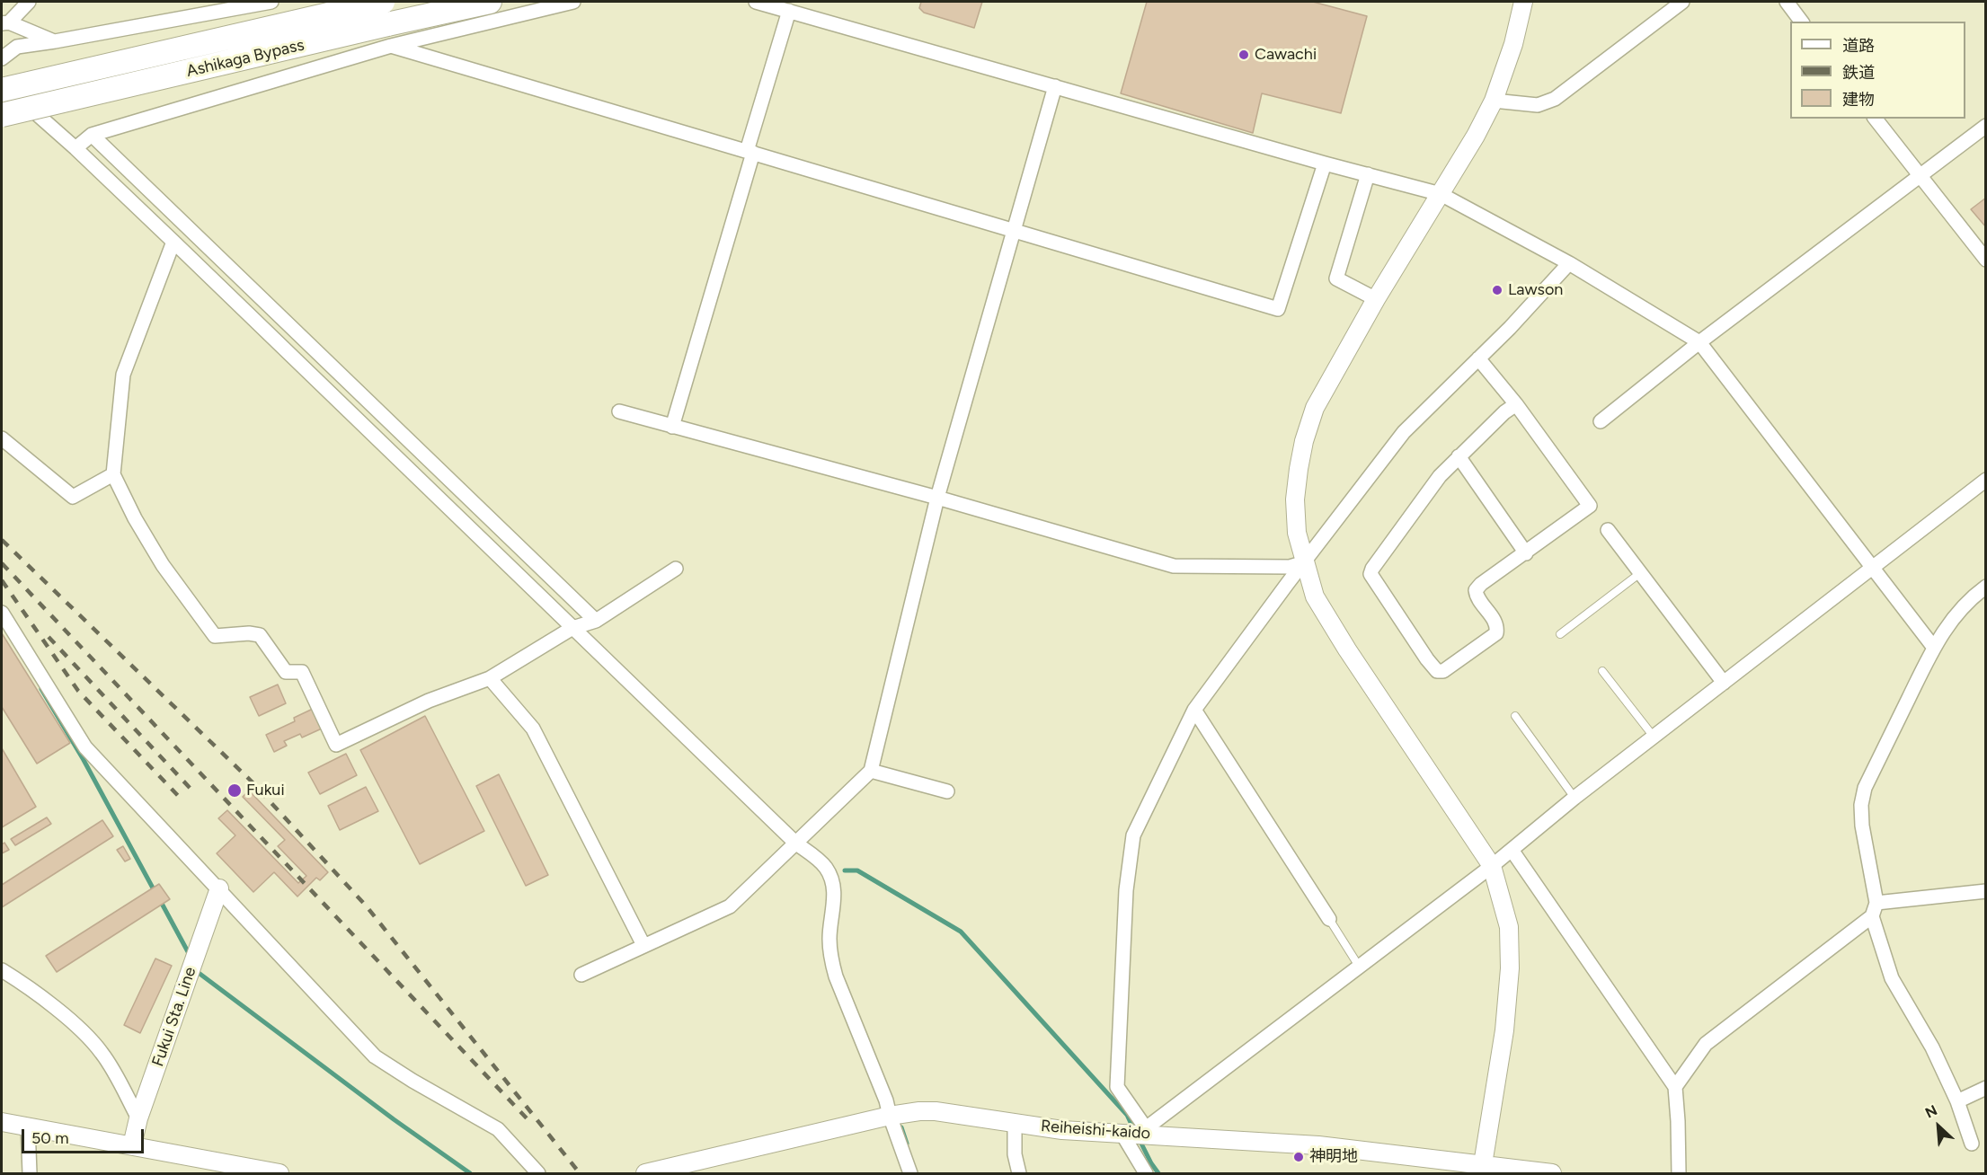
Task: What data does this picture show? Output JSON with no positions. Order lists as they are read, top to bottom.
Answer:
{
  "streets": {
    "highway": ["Ashikaga Bypass"],
    "main road": ["Fukui Sta. Line", "Reiheishi-kaido"]
  },
  "places": [
    "Cawachi",
    "Lawson",
    "Fukui",
    "神明地"
  ],
  "legend": ["道路", "鉄道", "建物"],
  "scale_bar": "50 m",
  "north": "top left"
}
